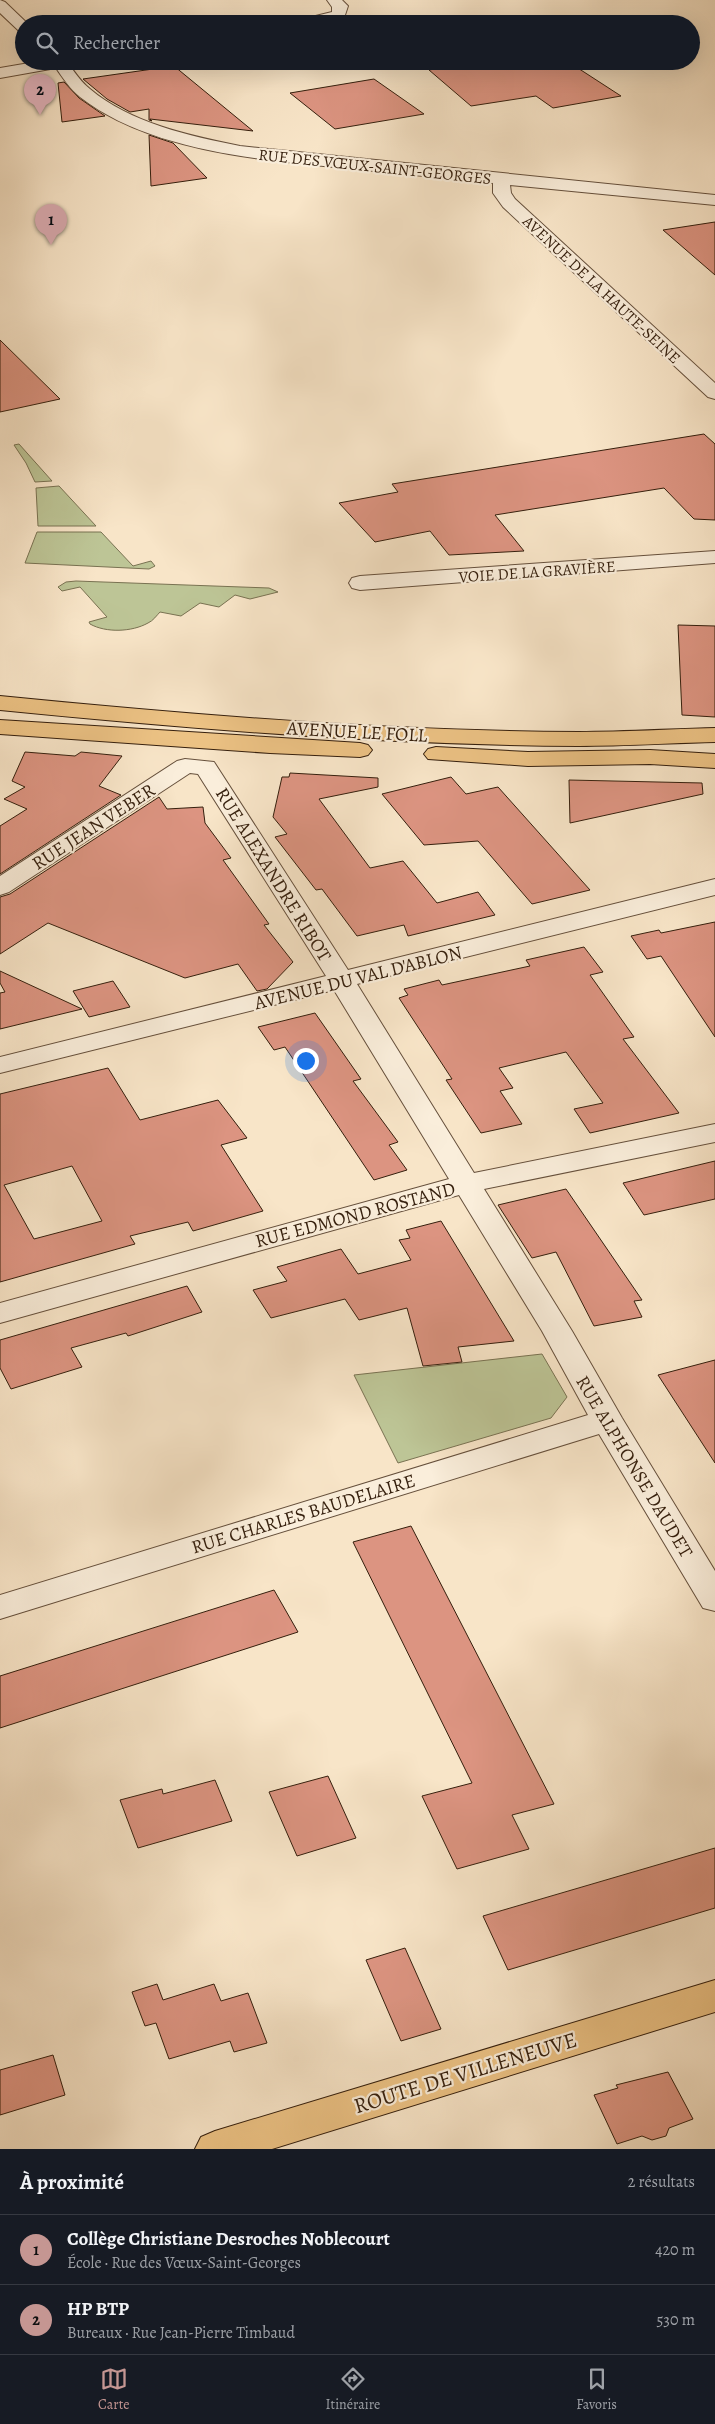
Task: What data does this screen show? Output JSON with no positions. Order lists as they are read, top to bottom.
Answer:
{
  "streets": {
    "main road": ["AVENUE LE FOLL", "ROUTE DE VILLENEUVE"],
    "street": [
      "RUE DES VŒUX-SAINT-GEORGES",
      "AVENUE DE LA HAUTE-SEINE",
      "VOIE DE LA GRAVIÈRE",
      "RUE JEAN VEBER",
      "RUE ALEXANDRE RIBOT",
      "AVENUE DU VAL D'ABLON",
      "RUE EDMOND ROSTAND",
      "RUE ALPHONSE DAUDET",
      "RUE CHARLES BAUDELAIRE"
    ]
  },
  "crossings": [
    ["RUE DES VŒUX-SAINT-GEORGES", "AVENUE DE LA HAUTE-SEINE"],
    ["RUE JEAN VEBER", "RUE ALEXANDRE RIBOT"],
    ["RUE ALEXANDRE RIBOT", "AVENUE DU VAL D'ABLON"],
    ["RUE ALEXANDRE RIBOT", "RUE EDMOND ROSTAND"],
    ["RUE ALEXANDRE RIBOT", "RUE ALPHONSE DAUDET"],
    ["RUE ALPHONSE DAUDET", "RUE CHARLES BAUDELAIRE"]
  ],
  "page": {
    "search": "Rechercher",
    "pins": ["2", "1"],
    "heading": ["À proximité", "2 résultats"],
    "list": [
      {
        "mark": "1",
        "name": "Collège Christiane Desroches Noblecourt",
        "note": "École · Rue des Vœux-Saint-Georges",
        "value": "420 m"
      },
      {
        "mark": "2",
        "name": "HP BTP",
        "note": "Bureaux · Rue Jean-Pierre Timbaud",
        "value": "530 m"
      }
    ],
    "nav": ["Carte", "Itinéraire", "Favoris"]
  }
}
